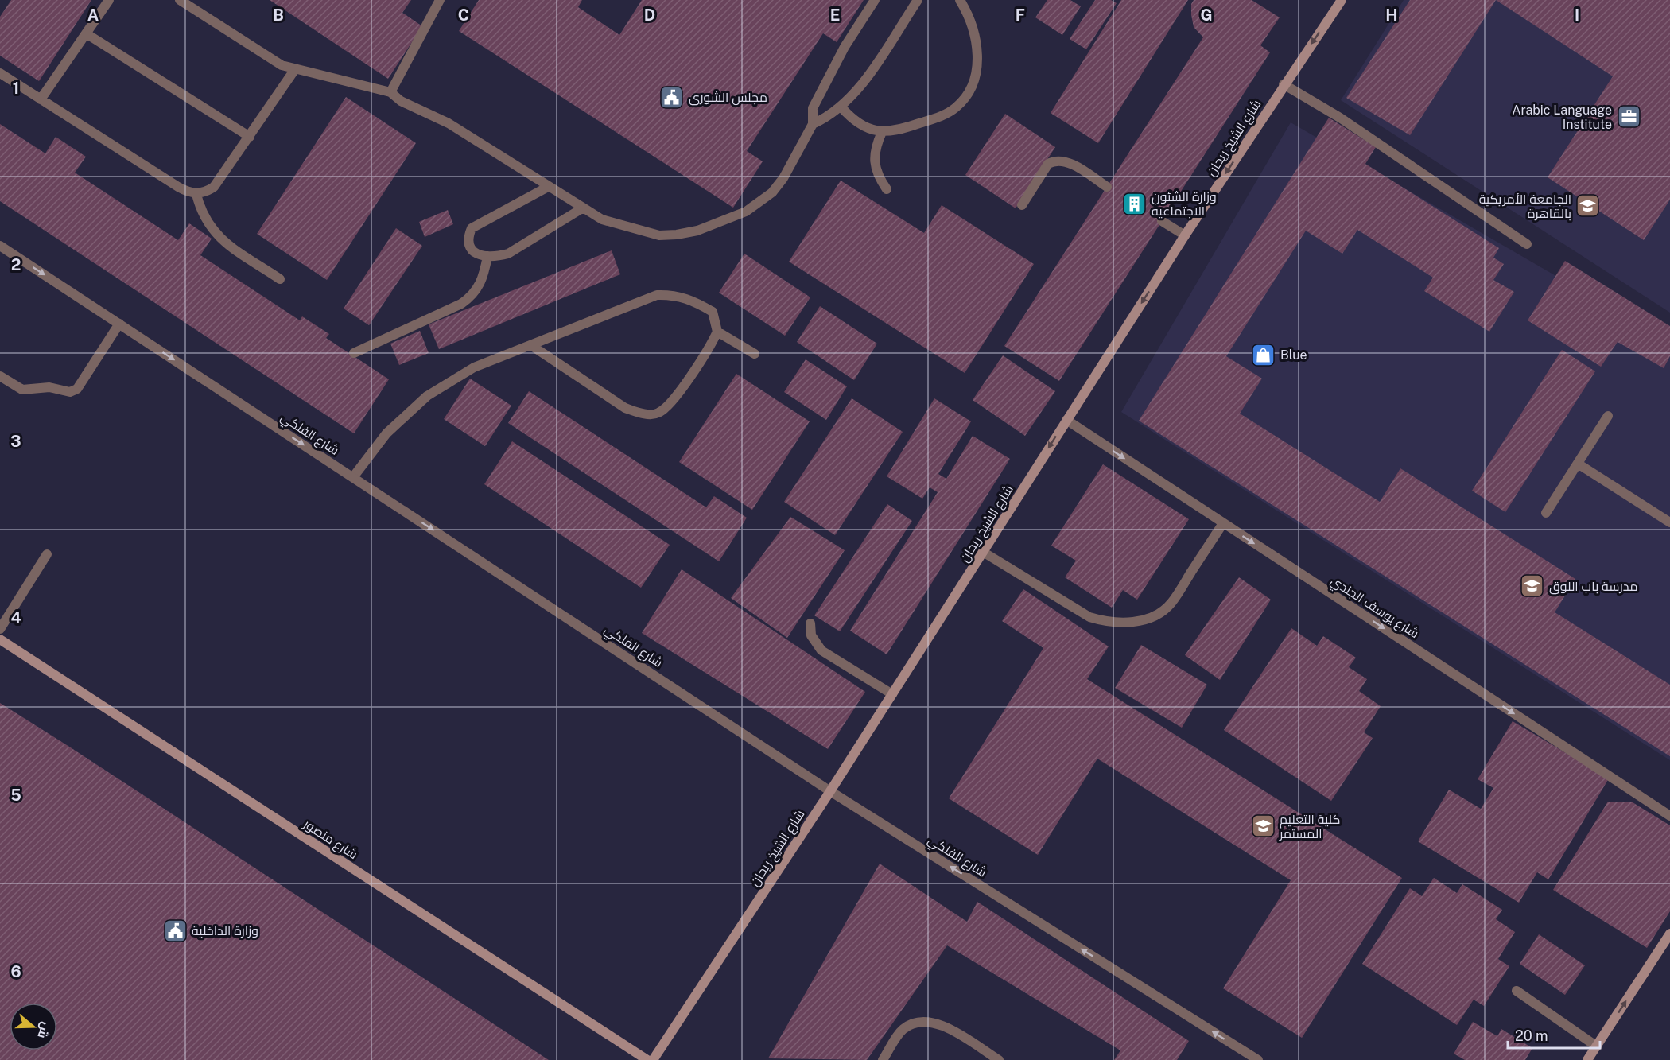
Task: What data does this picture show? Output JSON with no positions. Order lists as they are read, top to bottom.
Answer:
{
  "streets": {
    "main road": ["شارع الشيخ ريحان", "شارع منصور"],
    "street": ["شارع الفلكي", "شارع يوسف الجندي"]
  },
  "crossings": [
    ["شارع الشيخ ريحان", "شارع الفلكي"],
    ["شارع الشيخ ريحان", "شارع يوسف الجندي"]
  ],
  "one_way": ["شارع الشيخ ريحان", "شارع يوسف الجندي"],
  "places": {
    "public building": ["مجلس الشورى", "وزارة الداخلية"],
    "office": ["Arabic Language Institute"],
    "building": ["وزارة الشئون الاجتماعيه"],
    "school or university": ["الجامعة الأمريكية بالقاهرة", "مدرسة باب اللوق", "كلية التعليم المستمر"],
    "shop": ["Blue"]
  },
  "scale_bar": "20 m",
  "north": "right",
  "grid": {
    "columns": [
      "A",
      "B",
      "C",
      "D",
      "E",
      "F",
      "G",
      "H",
      "I"
    ],
    "rows": [
      "1",
      "2",
      "3",
      "4",
      "5",
      "6"
    ]
  }
}
